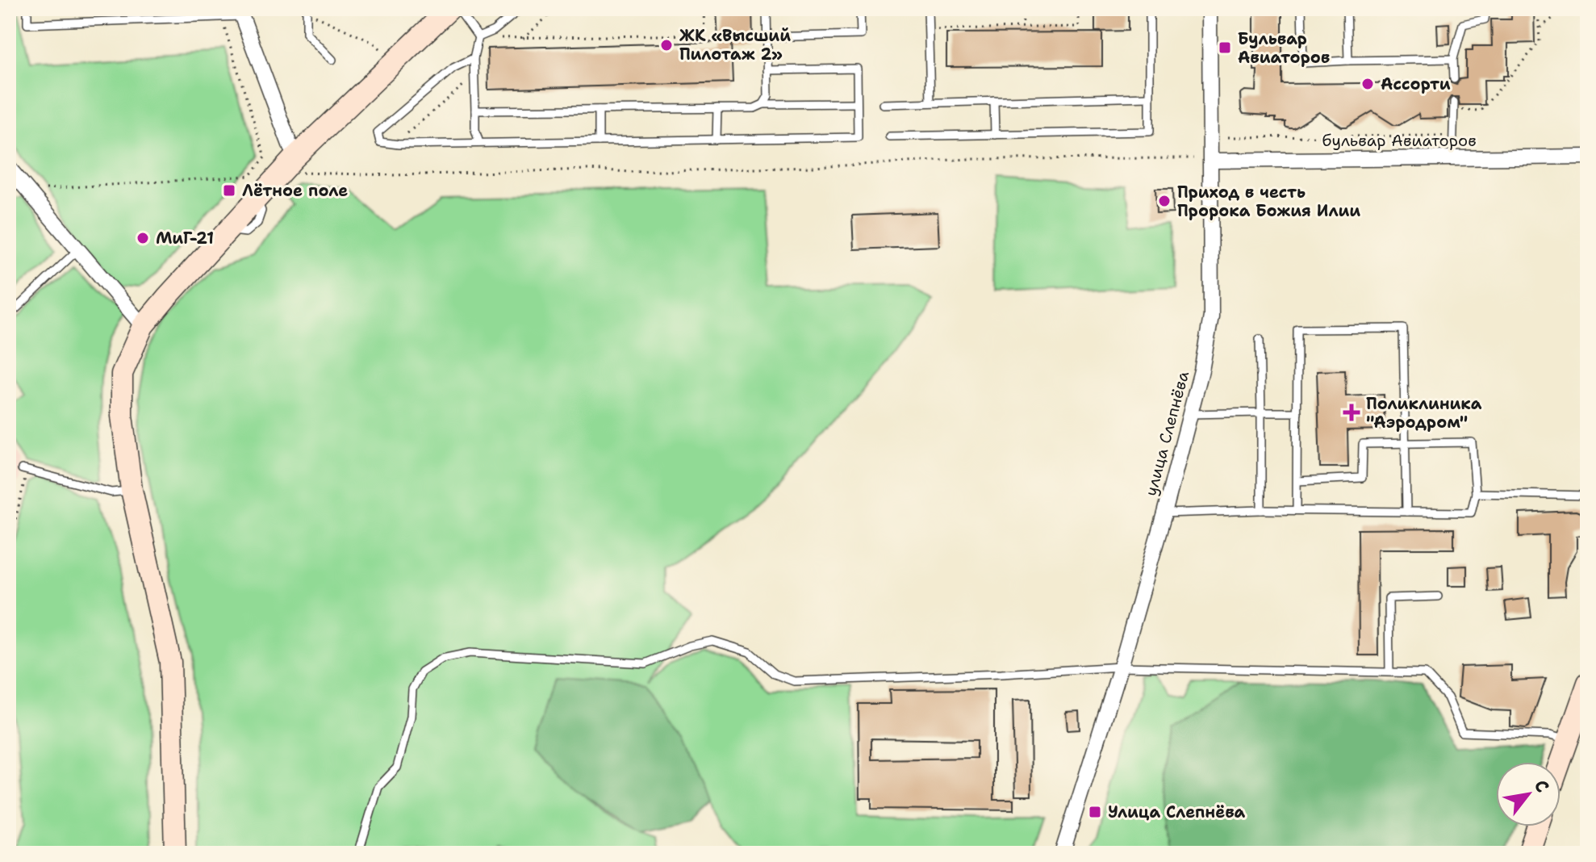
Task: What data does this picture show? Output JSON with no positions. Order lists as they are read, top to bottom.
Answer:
{
  "streets": {
    "street": ["бульвар Авиаторов", "улица Слепнёва"]
  },
  "crossings": [
    ["бульвар Авиаторов", "улица Слепнёва"]
  ],
  "places": {
    "other": [
      "ЖК «Высший Пилотаж 2»",
      "Ассорти",
      "Приход в честь Пророка Божия Илии",
      "МиГ-21"
    ],
    "transit": ["Бульвар Авиаторов", "Лётное поле", "Улица Слепнёва"],
    "health": ["Поликлиника \"Аэродром\""]
  },
  "north": "top right"
}
